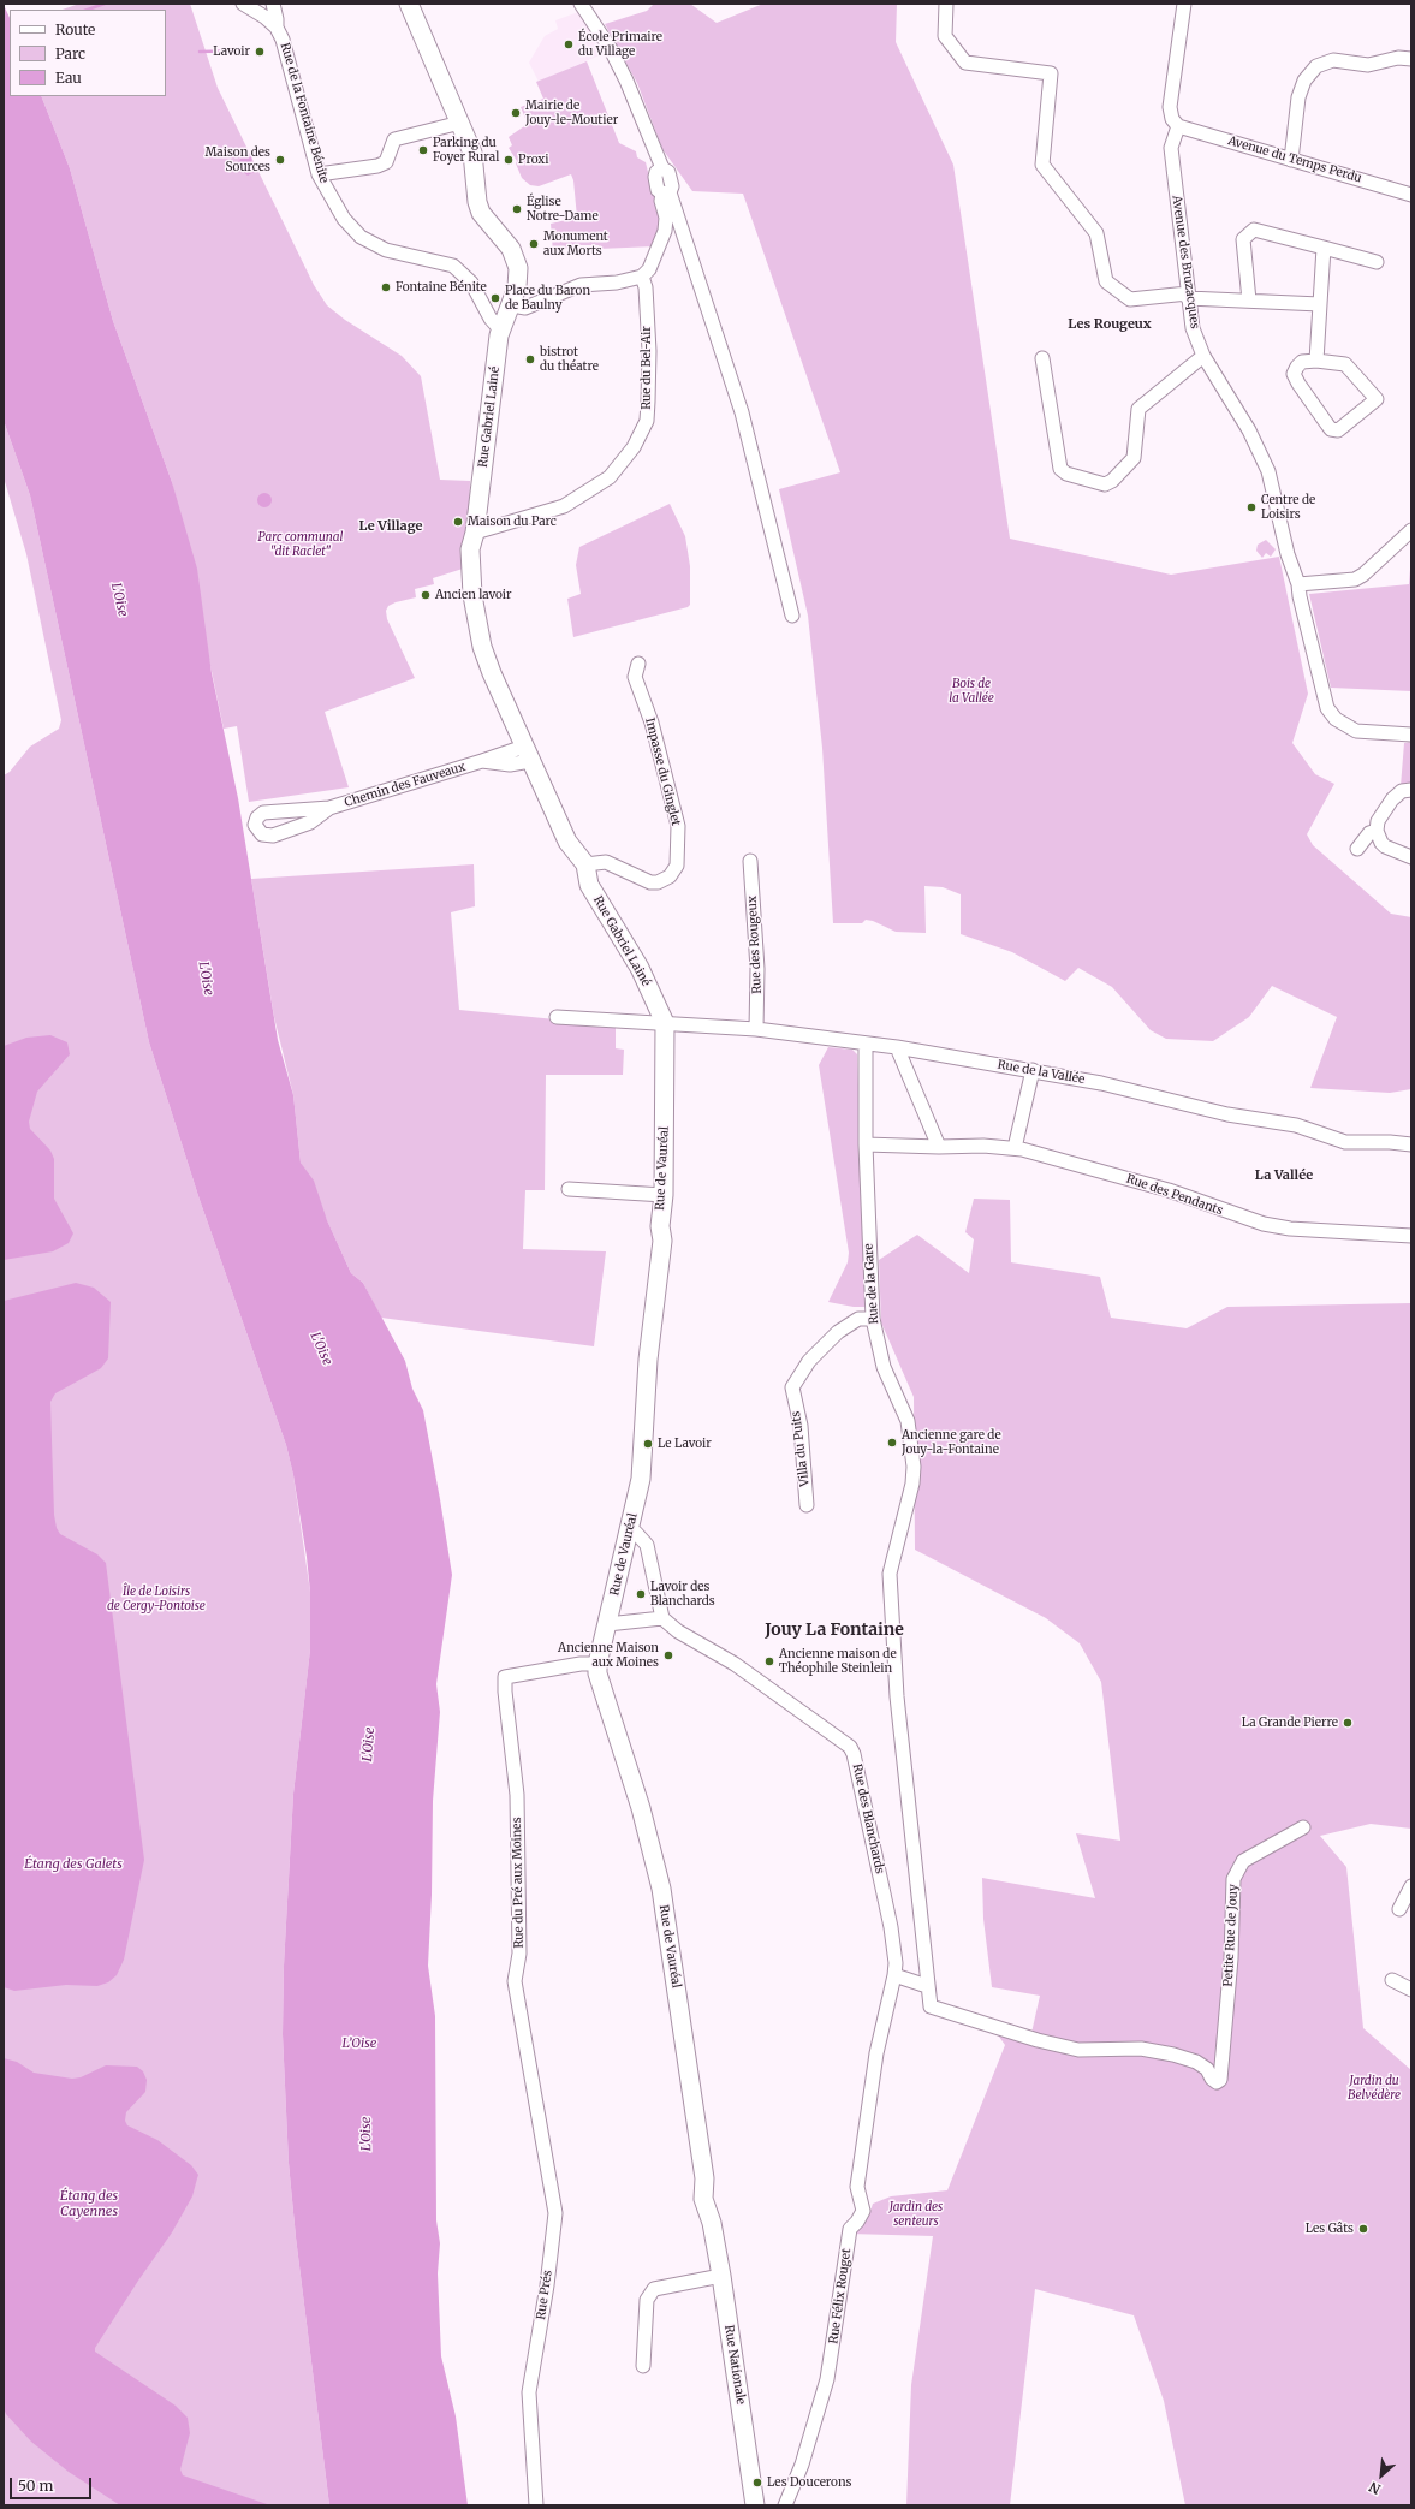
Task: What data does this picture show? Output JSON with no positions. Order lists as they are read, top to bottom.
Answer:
{
  "streets": {
    "street": [
      "Rue de la Fontaine Bénite",
      "Avenue du Temps Perdu",
      "Avenue des Bruzacques",
      "Rue du Bel-Air",
      "Rue Gabriel Lainé",
      "Impasse du Ginglet",
      "Chemin des Fauveaux",
      "Rue des Rougeux",
      "Rue de la Vallée",
      "Rue de Vauréal",
      "Rue des Pendants",
      "Rue de la Gare",
      "Villa du Puits",
      "Rue des Blanchards",
      "Rue du Pré aux Moines",
      "Petite Rue de Jouy",
      "Rue Prés",
      "Rue Félix Rouget",
      "Rue Nationale"
    ]
  },
  "crossings": [
    ["Rue de la Fontaine Bénite", "Rue Gabriel Lainé"],
    ["Avenue du Temps Perdu", "Avenue des Bruzacques"],
    ["Rue du Bel-Air", "Rue Gabriel Lainé"],
    ["Rue Gabriel Lainé", "Impasse du Ginglet"],
    ["Rue Gabriel Lainé", "Chemin des Fauveaux"],
    ["Rue Gabriel Lainé", "Rue de la Vallée"],
    ["Rue Gabriel Lainé", "Rue de Vauréal"],
    ["Rue des Rougeux", "Rue de la Vallée"],
    ["Rue de la Vallée", "Rue de Vauréal"],
    ["Rue de la Vallée", "Rue de la Gare"],
    ["Rue de Vauréal", "Rue du Pré aux Moines"],
    ["Rue de Vauréal", "Rue Nationale"],
    ["Rue des Pendants", "Rue de la Gare"],
    ["Rue de la Gare", "Villa du Puits"],
    ["Rue de la Gare", "Petite Rue de Jouy"],
    ["Rue des Blanchards", "Rue Félix Rouget"],
    ["Rue du Pré aux Moines", "Rue Prés"]
  ],
  "districts": [
    "Les Rougeux",
    "Le Village",
    "La Vallée",
    "Jouy La Fontaine"
  ],
  "water": [
    "L'Oise",
    "Étang des Galets",
    "L’Oise",
    "Étang des Cayennes"
  ],
  "parks": [
    "Parc communal \"dit Raclet\"",
    "Bois de la Vallée",
    "Île de Loisirs de Cergy-Pontoise",
    "Jardin du Belvédère",
    "Jardin des senteurs"
  ],
  "places": [
    "École Primaire du Village",
    "Lavoir",
    "Mairie de Jouy-le-Moutier",
    "Parking du Foyer Rural",
    "Maison des Sources",
    "Proxi",
    "Église Notre-Dame",
    "Monument aux Morts",
    "Fontaine Bénite",
    "Place du Baron de Baulny",
    "bistrot du théatre",
    "Centre de Loisirs",
    "Maison du Parc",
    "Ancien lavoir",
    "Ancienne gare de Jouy-la-Fontaine",
    "Le Lavoir",
    "Lavoir des Blanchards",
    "Ancienne Maison aux Moines",
    "Ancienne maison de Théophile Steinlein",
    "La Grande Pierre",
    "Les Gâts",
    "Les Doucerons"
  ],
  "legend": ["Route", "Parc", "Eau"],
  "scale_bar": "50 m",
  "north": "bottom left"
}
